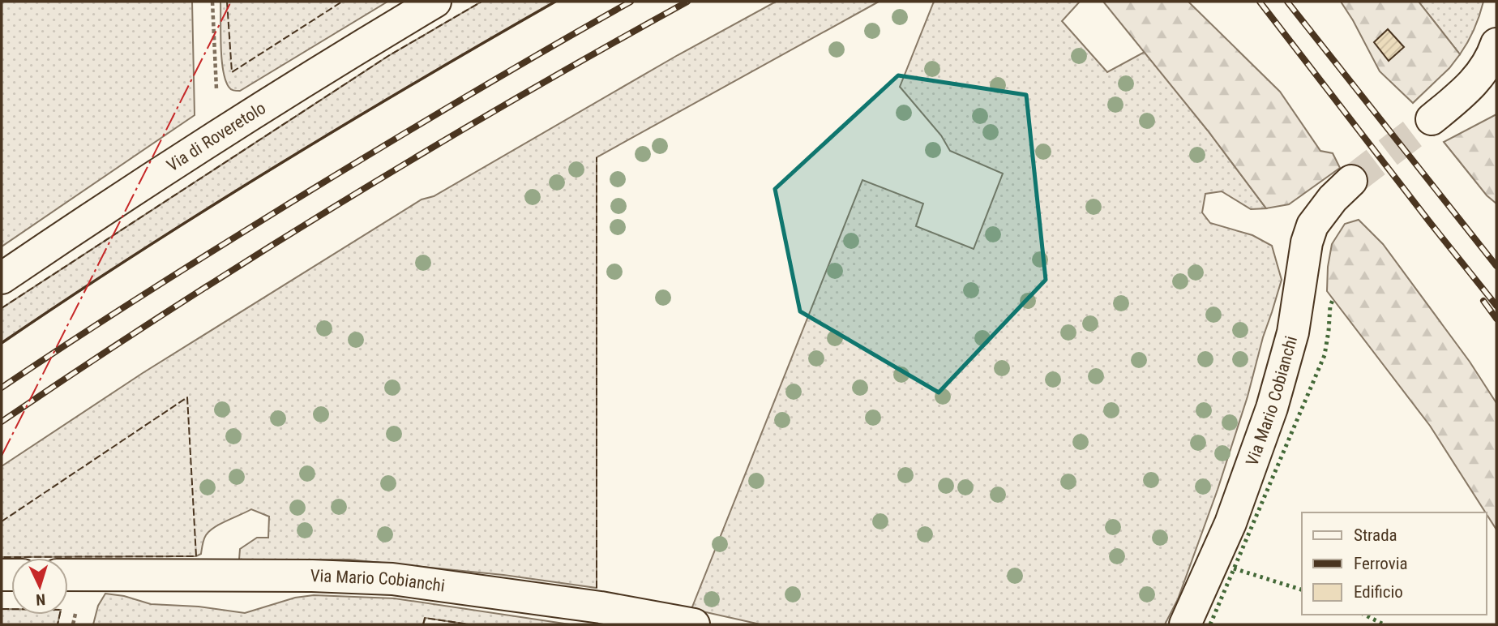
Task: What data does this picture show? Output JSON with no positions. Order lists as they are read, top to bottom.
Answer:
{
  "streets": {
    "street": ["Via di Roveretolo", "Via Mario Cobianchi"]
  },
  "legend": ["Strada", "Ferrovia", "Edificio"],
  "north": "bottom"
}
